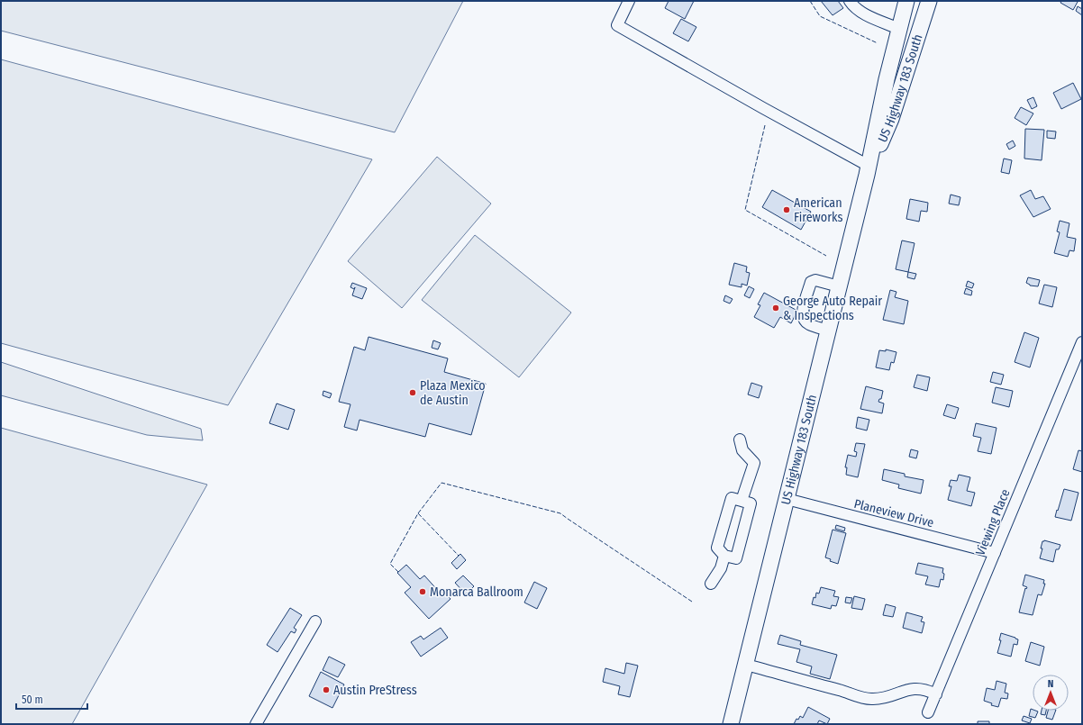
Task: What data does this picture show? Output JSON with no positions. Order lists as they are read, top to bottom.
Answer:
{
  "streets": {
    "highway": ["US Highway 183 South"],
    "street": ["Planeview Drive", "Viewing Place"]
  },
  "crossings": [
    ["US Highway 183 South", "Planeview Drive"],
    ["Planeview Drive", "Viewing Place"]
  ],
  "places": [
    "American Fireworks",
    "George Auto Repair & Inspections",
    "Plaza Mexico de Austin",
    "Monarca Ballroom",
    "Austin PreStress"
  ],
  "scale_bar": "50 m",
  "north": "top"
}
